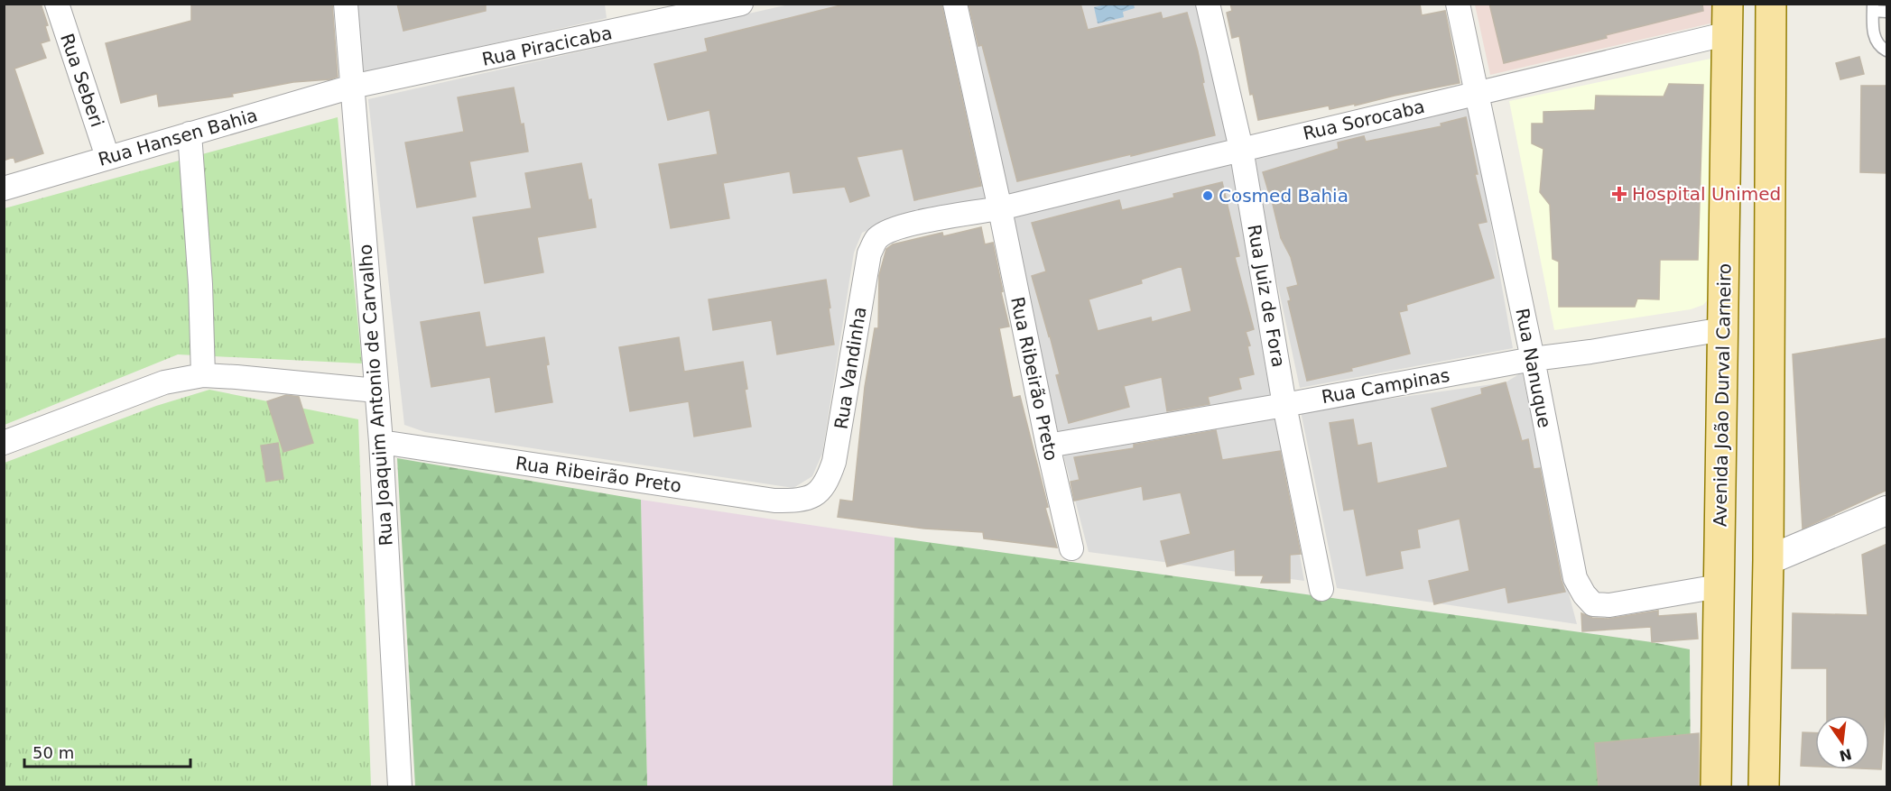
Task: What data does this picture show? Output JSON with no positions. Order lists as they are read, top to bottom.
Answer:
{
  "streets": {
    "main road": ["Avenida João Durval Carneiro"],
    "street": [
      "Rua Piracicaba",
      "Rua Seberi",
      "Rua Sorocaba",
      "Rua Hansen Bahia",
      "Rua Juiz de Fora",
      "Rua Vandinha",
      "Rua Nanuque",
      "Rua Ribeirão Preto",
      "Rua Campinas",
      "Rua Joaquim Antonio de Carvalho"
    ]
  },
  "crossings": [
    ["Rua Piracicaba", "Rua Hansen Bahia"],
    ["Rua Piracicaba", "Rua Joaquim Antonio de Carvalho"],
    ["Rua Seberi", "Rua Hansen Bahia"],
    ["Rua Sorocaba", "Rua Juiz de Fora"],
    ["Rua Sorocaba", "Rua Vandinha"],
    ["Rua Sorocaba", "Rua Nanuque"],
    ["Rua Sorocaba", "Rua Ribeirão Preto"],
    ["Rua Sorocaba", "Avenida João Durval Carneiro"],
    ["Rua Hansen Bahia", "Rua Joaquim Antonio de Carvalho"],
    ["Rua Juiz de Fora", "Rua Campinas"],
    ["Rua Vandinha", "Rua Ribeirão Preto"],
    ["Rua Nanuque", "Rua Campinas"],
    ["Rua Nanuque", "Avenida João Durval Carneiro"],
    ["Rua Ribeirão Preto", "Rua Campinas"],
    ["Rua Ribeirão Preto", "Rua Joaquim Antonio de Carvalho"],
    ["Rua Campinas", "Avenida João Durval Carneiro"]
  ],
  "places": {
    "health": ["Hospital Unimed"],
    "other": ["Cosmed Bahia"]
  },
  "scale_bar": "50 m",
  "north": "bottom"
}
